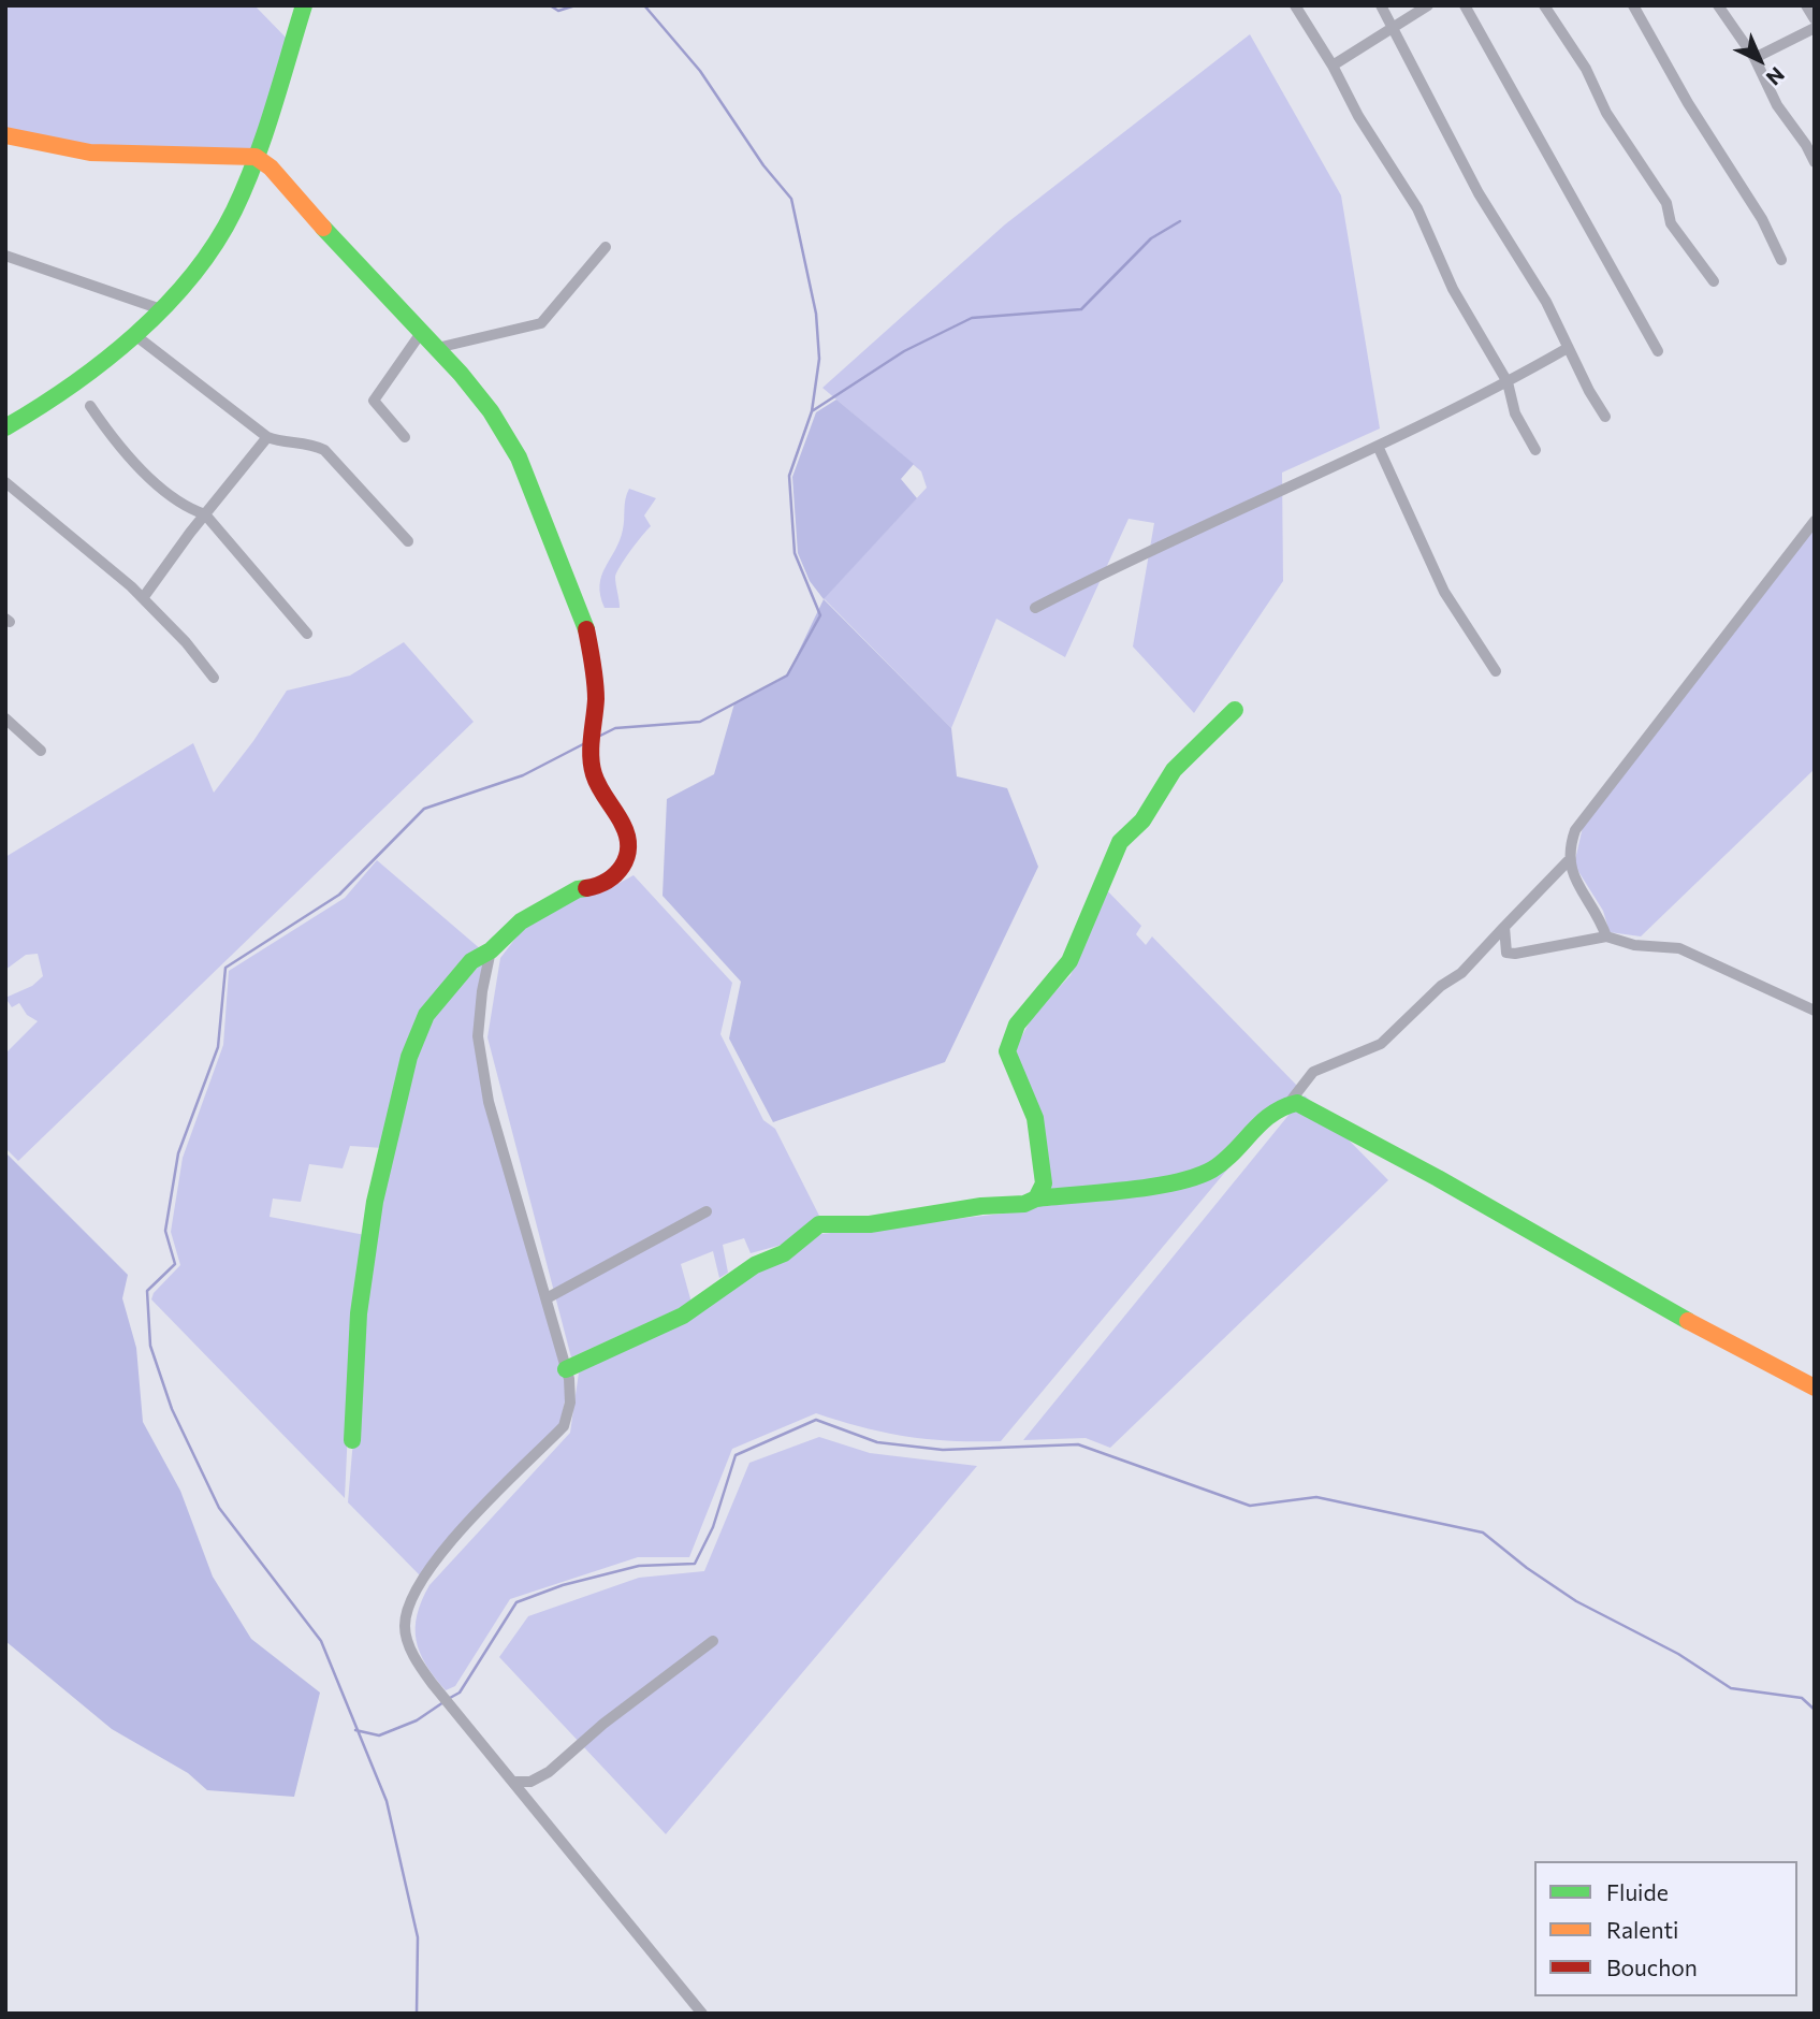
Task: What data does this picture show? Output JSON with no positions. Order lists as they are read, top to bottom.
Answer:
{
  "legend": ["Fluide", "Ralenti", "Bouchon"],
  "north": "bottom right"
}
